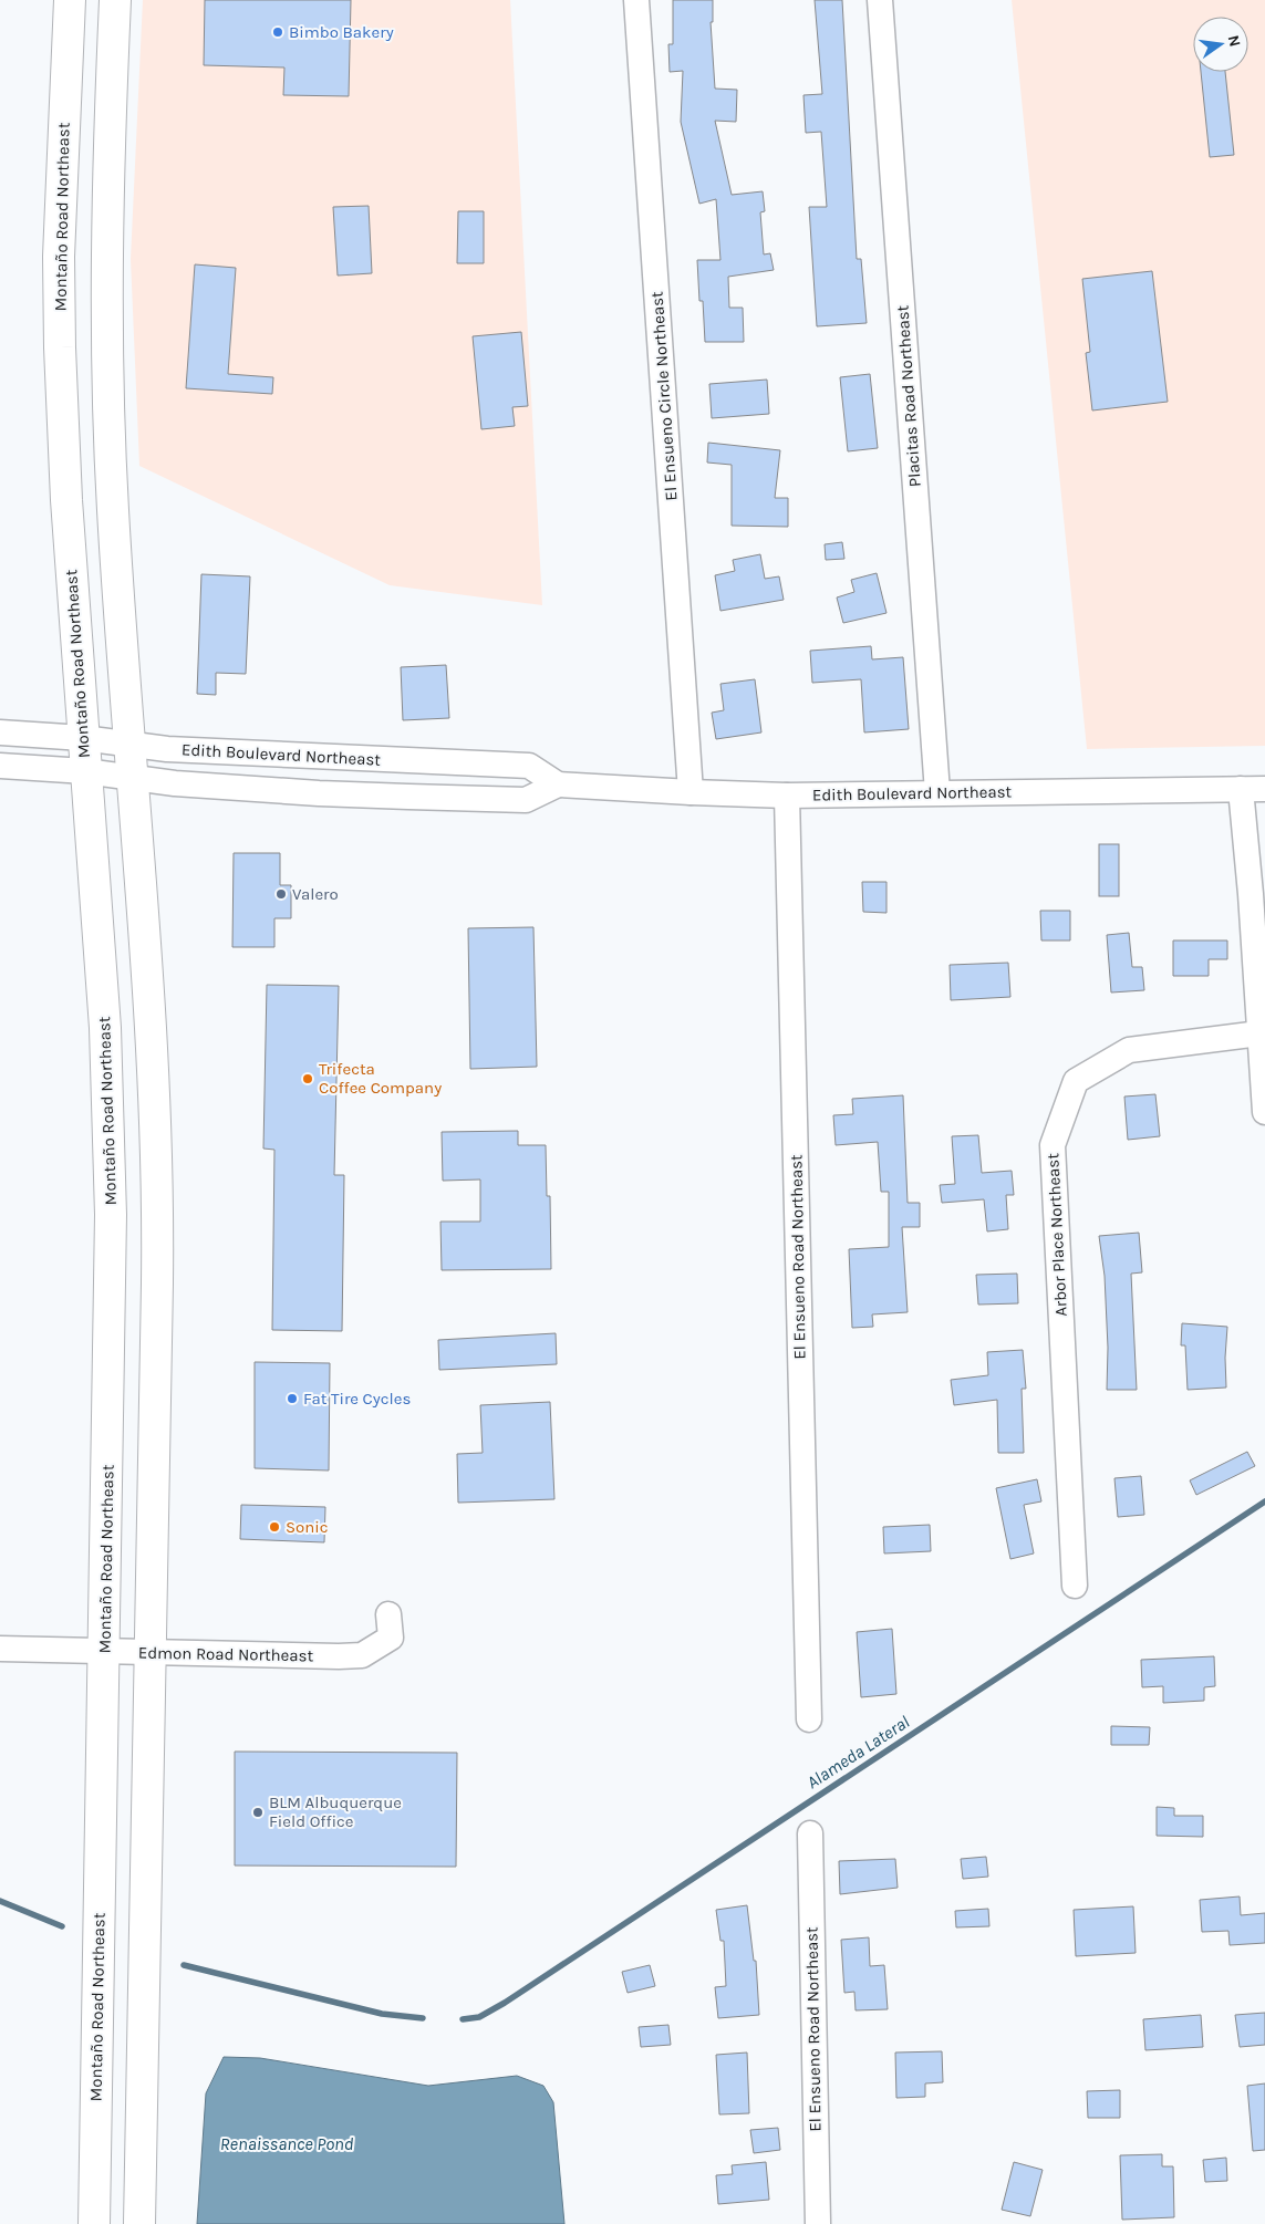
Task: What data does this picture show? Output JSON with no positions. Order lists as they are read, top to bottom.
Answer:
{
  "streets": {
    "main road": ["Montaño Road Northeast"],
    "street": [
      "El Ensueno Circle Northeast",
      "Placitas Road Northeast",
      "Edith Boulevard Northeast",
      "Arbor Place Northeast",
      "El Ensueno Road Northeast",
      "Edmon Road Northeast"
    ]
  },
  "crossings": [
    ["Montaño Road Northeast", "Edith Boulevard Northeast"],
    ["Montaño Road Northeast", "Edmon Road Northeast"],
    ["El Ensueno Circle Northeast", "Edith Boulevard Northeast"],
    ["Placitas Road Northeast", "Edith Boulevard Northeast"],
    ["Edith Boulevard Northeast", "El Ensueno Road Northeast"]
  ],
  "water": ["Alameda Lateral", "Renaissance Pond"],
  "places": [
    "Bimbo Bakery",
    "Valero",
    "Trifecta Coffee Company",
    "Fat Tire Cycles",
    "Sonic",
    "BLM Albuquerque Field Office"
  ],
  "north": "right"
}
